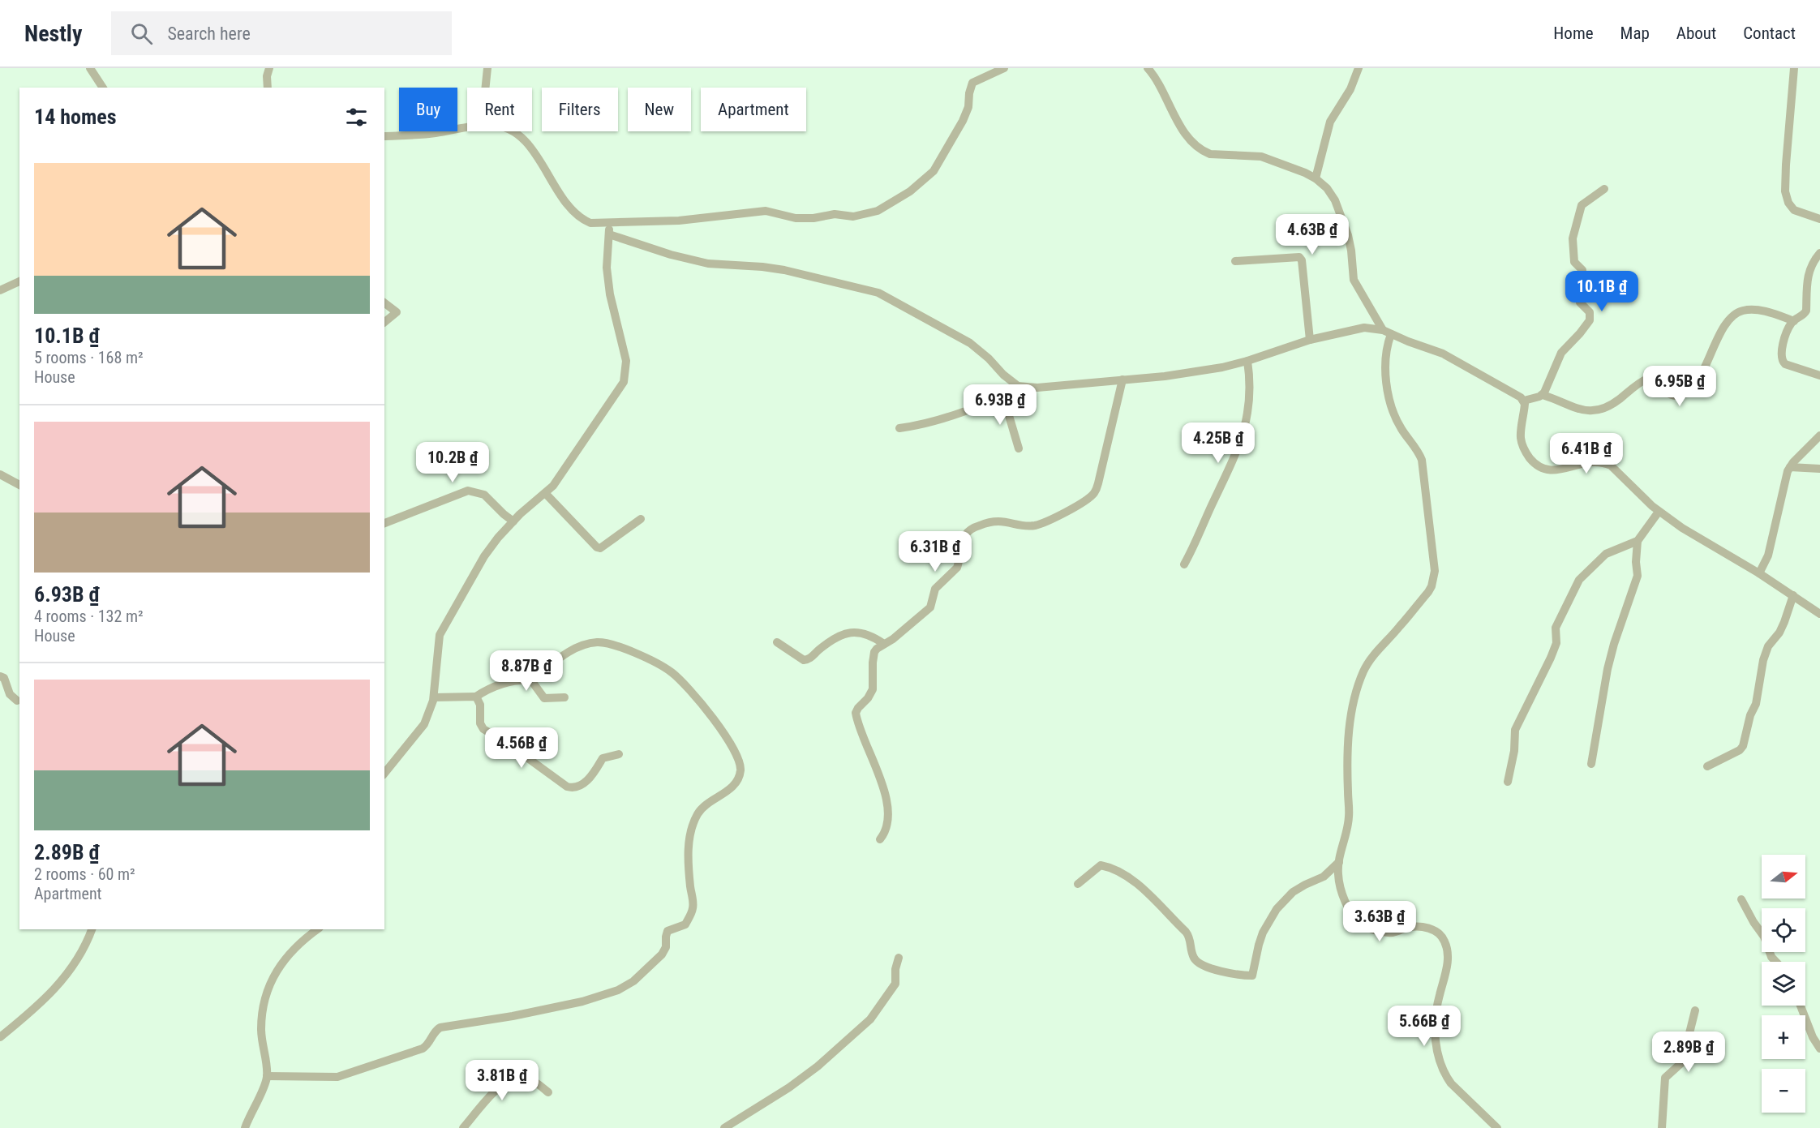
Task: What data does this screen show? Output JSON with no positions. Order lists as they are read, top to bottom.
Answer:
{
  "north": "right",
  "page": {
    "header": "Nestly",
    "search": "Search here",
    "nav": [
      "Home",
      "Map",
      "About",
      "Contact"
    ],
    "chip": [
      "Buy",
      "Rent",
      "Filters",
      "New",
      "Apartment"
    ],
    "heading": "14 homes",
    "list": [
      {
        "name": "10.1B ₫",
        "note": "5 rooms · 168 m² · House"
      },
      {
        "name": "6.93B ₫",
        "note": "4 rooms · 132 m² · House"
      },
      {
        "name": "2.89B ₫",
        "note": "2 rooms · 60 m² · Apartment"
      }
    ],
    "price": [
      "4.63B ₫",
      "10.1B ₫",
      "6.95B ₫",
      "6.93B ₫",
      "4.25B ₫",
      "6.41B ₫",
      "10.2B ₫",
      "6.31B ₫",
      "8.87B ₫",
      "4.56B ₫",
      "3.63B ₫",
      "5.66B ₫",
      "2.89B ₫",
      "3.81B ₫"
    ],
    "map_buttons": ["+", "−"]
  }
}
